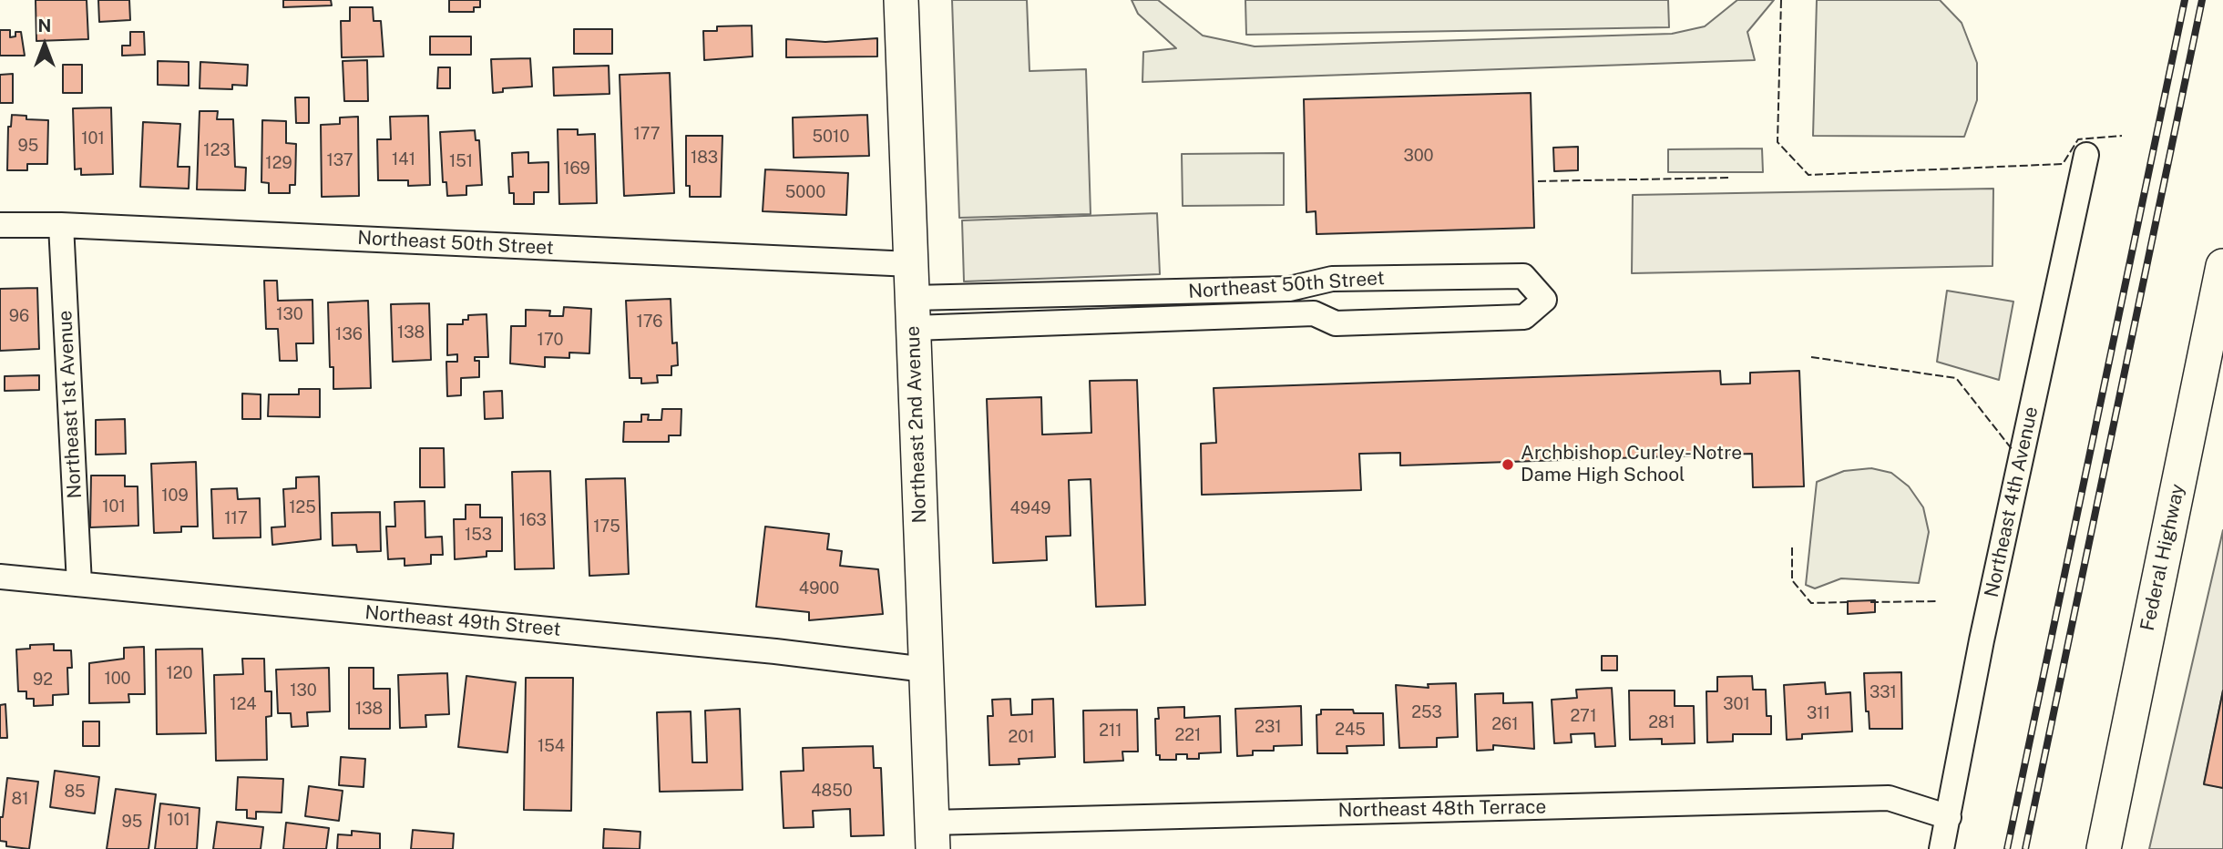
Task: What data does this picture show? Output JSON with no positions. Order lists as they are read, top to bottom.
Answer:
{
  "streets": {
    "main road": ["Northeast 2nd Avenue", "Federal Highway"],
    "street": [
      "Northeast 50th Street",
      "Northeast 1st Avenue",
      "Northeast 4th Avenue",
      "Northeast 49th Street",
      "Northeast 48th Terrace"
    ]
  },
  "crossings": [
    ["Northeast 50th Street", "Northeast 1st Avenue"],
    ["Northeast 50th Street", "Northeast 2nd Avenue"],
    ["Northeast 1st Avenue", "Northeast 49th Street"],
    ["Northeast 2nd Avenue", "Northeast 49th Street"],
    ["Northeast 2nd Avenue", "Northeast 48th Terrace"],
    ["Northeast 4th Avenue", "Northeast 48th Terrace"]
  ],
  "places": ["Archbishop Curley-Notre Dame High School"],
  "house_numbers": [
    "177",
    "5010",
    "101",
    "95",
    "123",
    "300",
    "183",
    "141",
    "137",
    "151",
    "129",
    "169",
    "5000",
    "130",
    "96",
    "176",
    "138",
    "136",
    "170",
    "109",
    "101",
    "125",
    "4949",
    "117",
    "163",
    "175",
    "153",
    "4900",
    "120",
    "100",
    "92",
    "130",
    "331",
    "124",
    "301",
    "138",
    "253",
    "311",
    "271",
    "281",
    "261",
    "231",
    "245",
    "211",
    "221",
    "201",
    "154",
    "4850",
    "85",
    "81",
    "101",
    "95"
  ],
  "north": "top"
}
